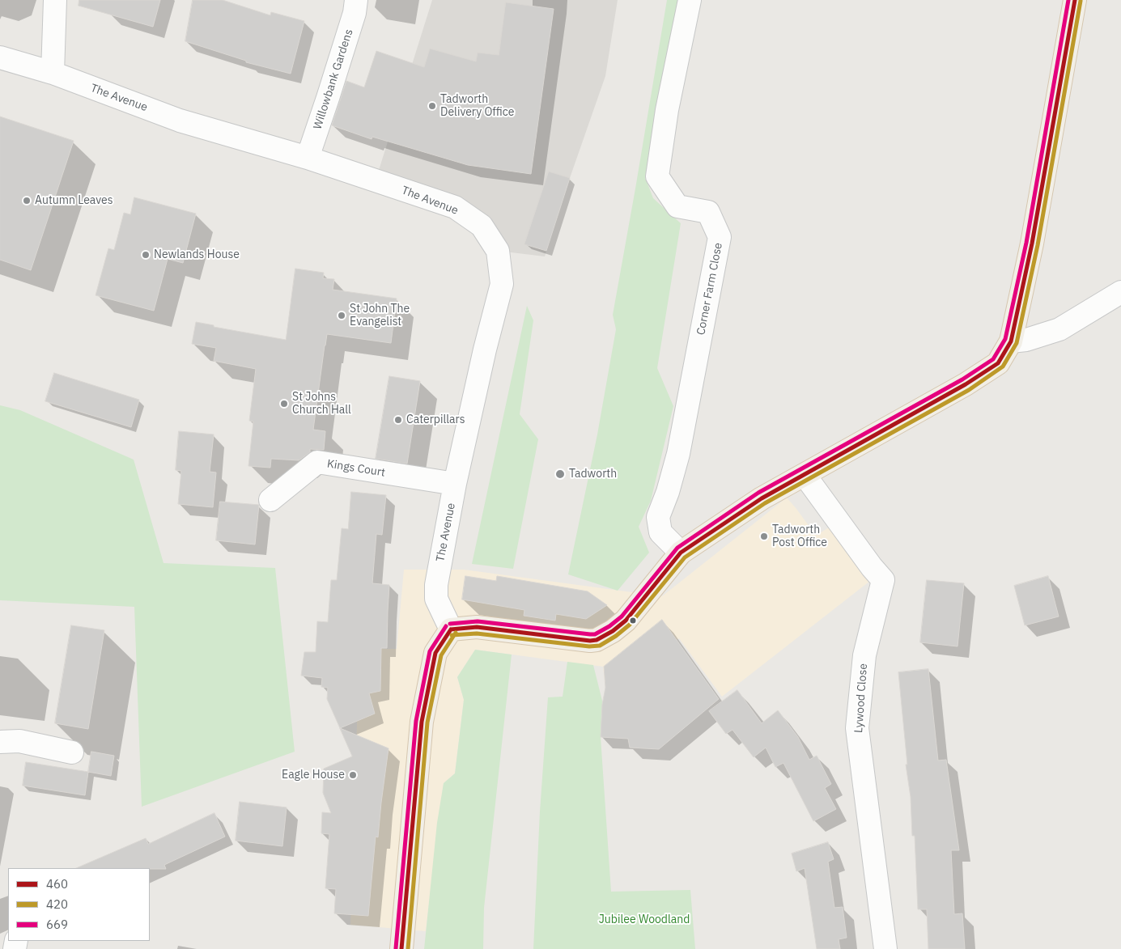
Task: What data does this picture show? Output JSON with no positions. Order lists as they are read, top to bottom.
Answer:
{
  "streets": {
    "street": [
      "Willowbank Gardens",
      "The Avenue",
      "Corner Farm Close",
      "Kings Court",
      "Lywood Close"
    ]
  },
  "crossings": [
    ["Willowbank Gardens", "The Avenue"],
    ["The Avenue", "Kings Court"]
  ],
  "parks": ["Jubilee Woodland"],
  "places": [
    "Tadworth Delivery Office",
    "Autumn Leaves",
    "Newlands House",
    "St John The Evangelist",
    "St Johns Church Hall",
    "Caterpillars",
    "Tadworth",
    "Tadworth Post Office",
    "Eagle House"
  ],
  "lines": ["transit line 460", "transit line 669", "transit line 420"],
  "legend": ["460", "420", "669"]
}
